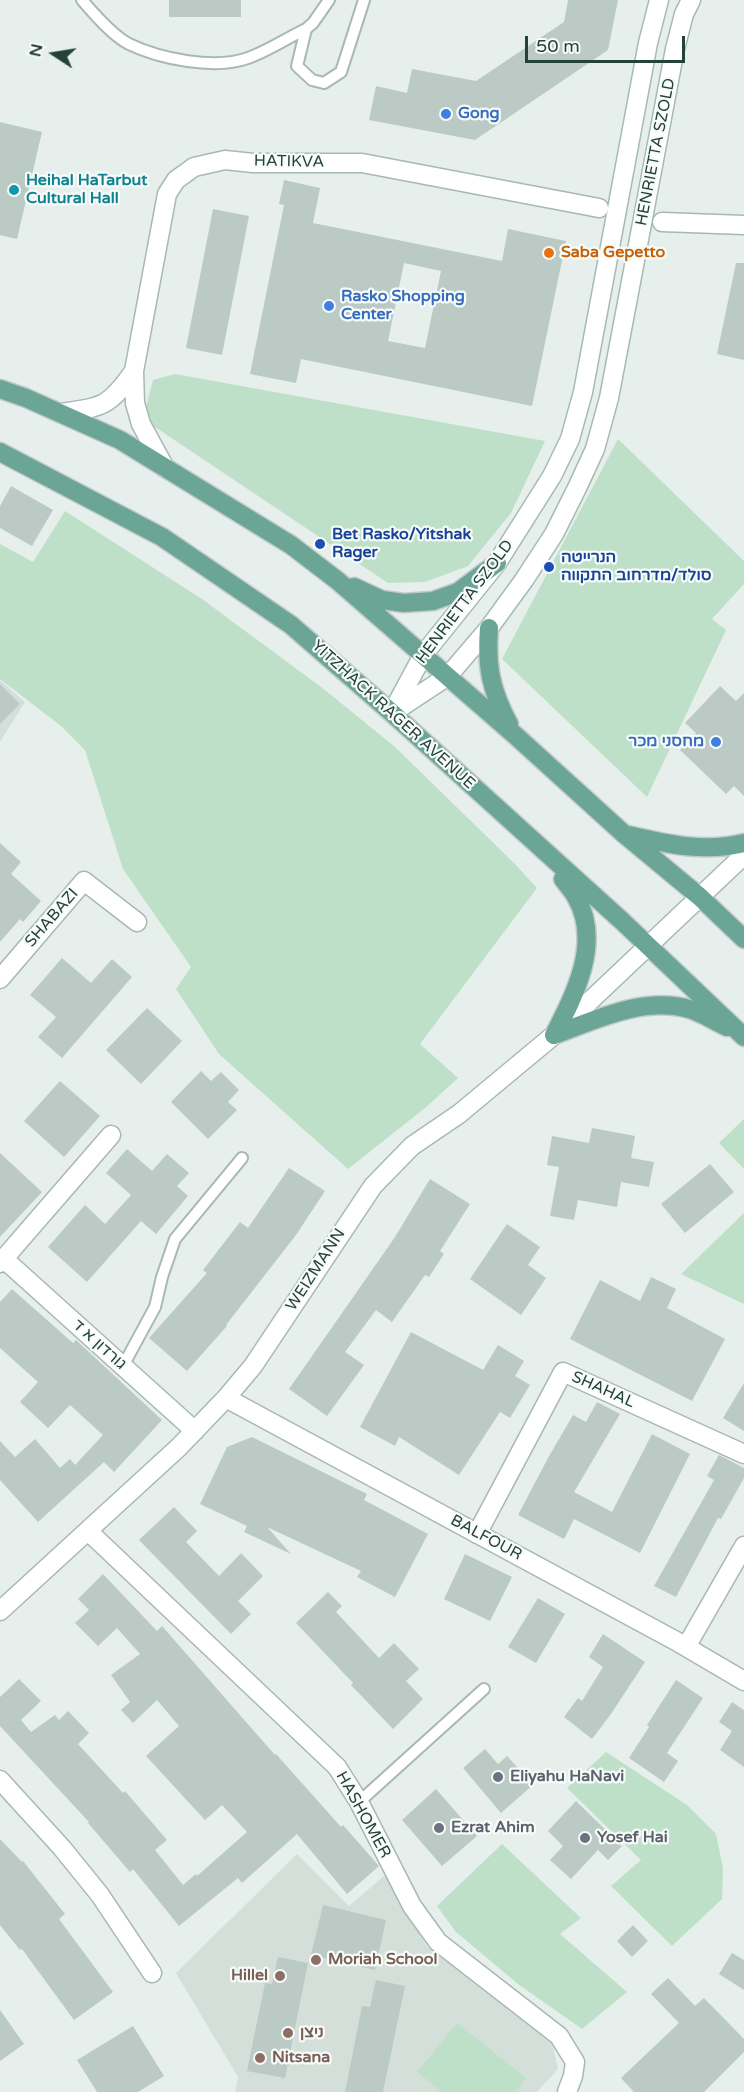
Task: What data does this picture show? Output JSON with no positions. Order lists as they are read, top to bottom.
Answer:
{
  "streets": {
    "main road": ["YITZHACK RAGER AVENUE"],
    "street": [
      "HENRIETTA SZOLD",
      "HATIKVA",
      "SHABAZI",
      "WEIZMANN",
      "גורדון א ד",
      "SHAHAL",
      "BALFOUR",
      "HASHOMER"
    ]
  },
  "crossings": [
    ["HENRIETTA SZOLD", "YITZHACK RAGER AVENUE"],
    ["YITZHACK RAGER AVENUE", "WEIZMANN"],
    ["WEIZMANN", "גורדון א ד"],
    ["WEIZMANN", "BALFOUR"],
    ["WEIZMANN", "HASHOMER"],
    ["SHAHAL", "BALFOUR"]
  ],
  "places": [
    "Gong",
    "Heihal HaTarbut Cultural Hall",
    "Saba Gepetto",
    "Rasko Shopping Center",
    "Bet Rasko/Yitshak Rager",
    "הנרייטה סולד/מדרחוב התקווה",
    "מחסני מכר",
    "Eliyahu HaNavi",
    "Ezrat Ahim",
    "Yosef Hai",
    "Moriah School",
    "Hillel",
    "ניצן",
    "Nitsana"
  ],
  "scale_bar": "50 m",
  "north": "left"
}
